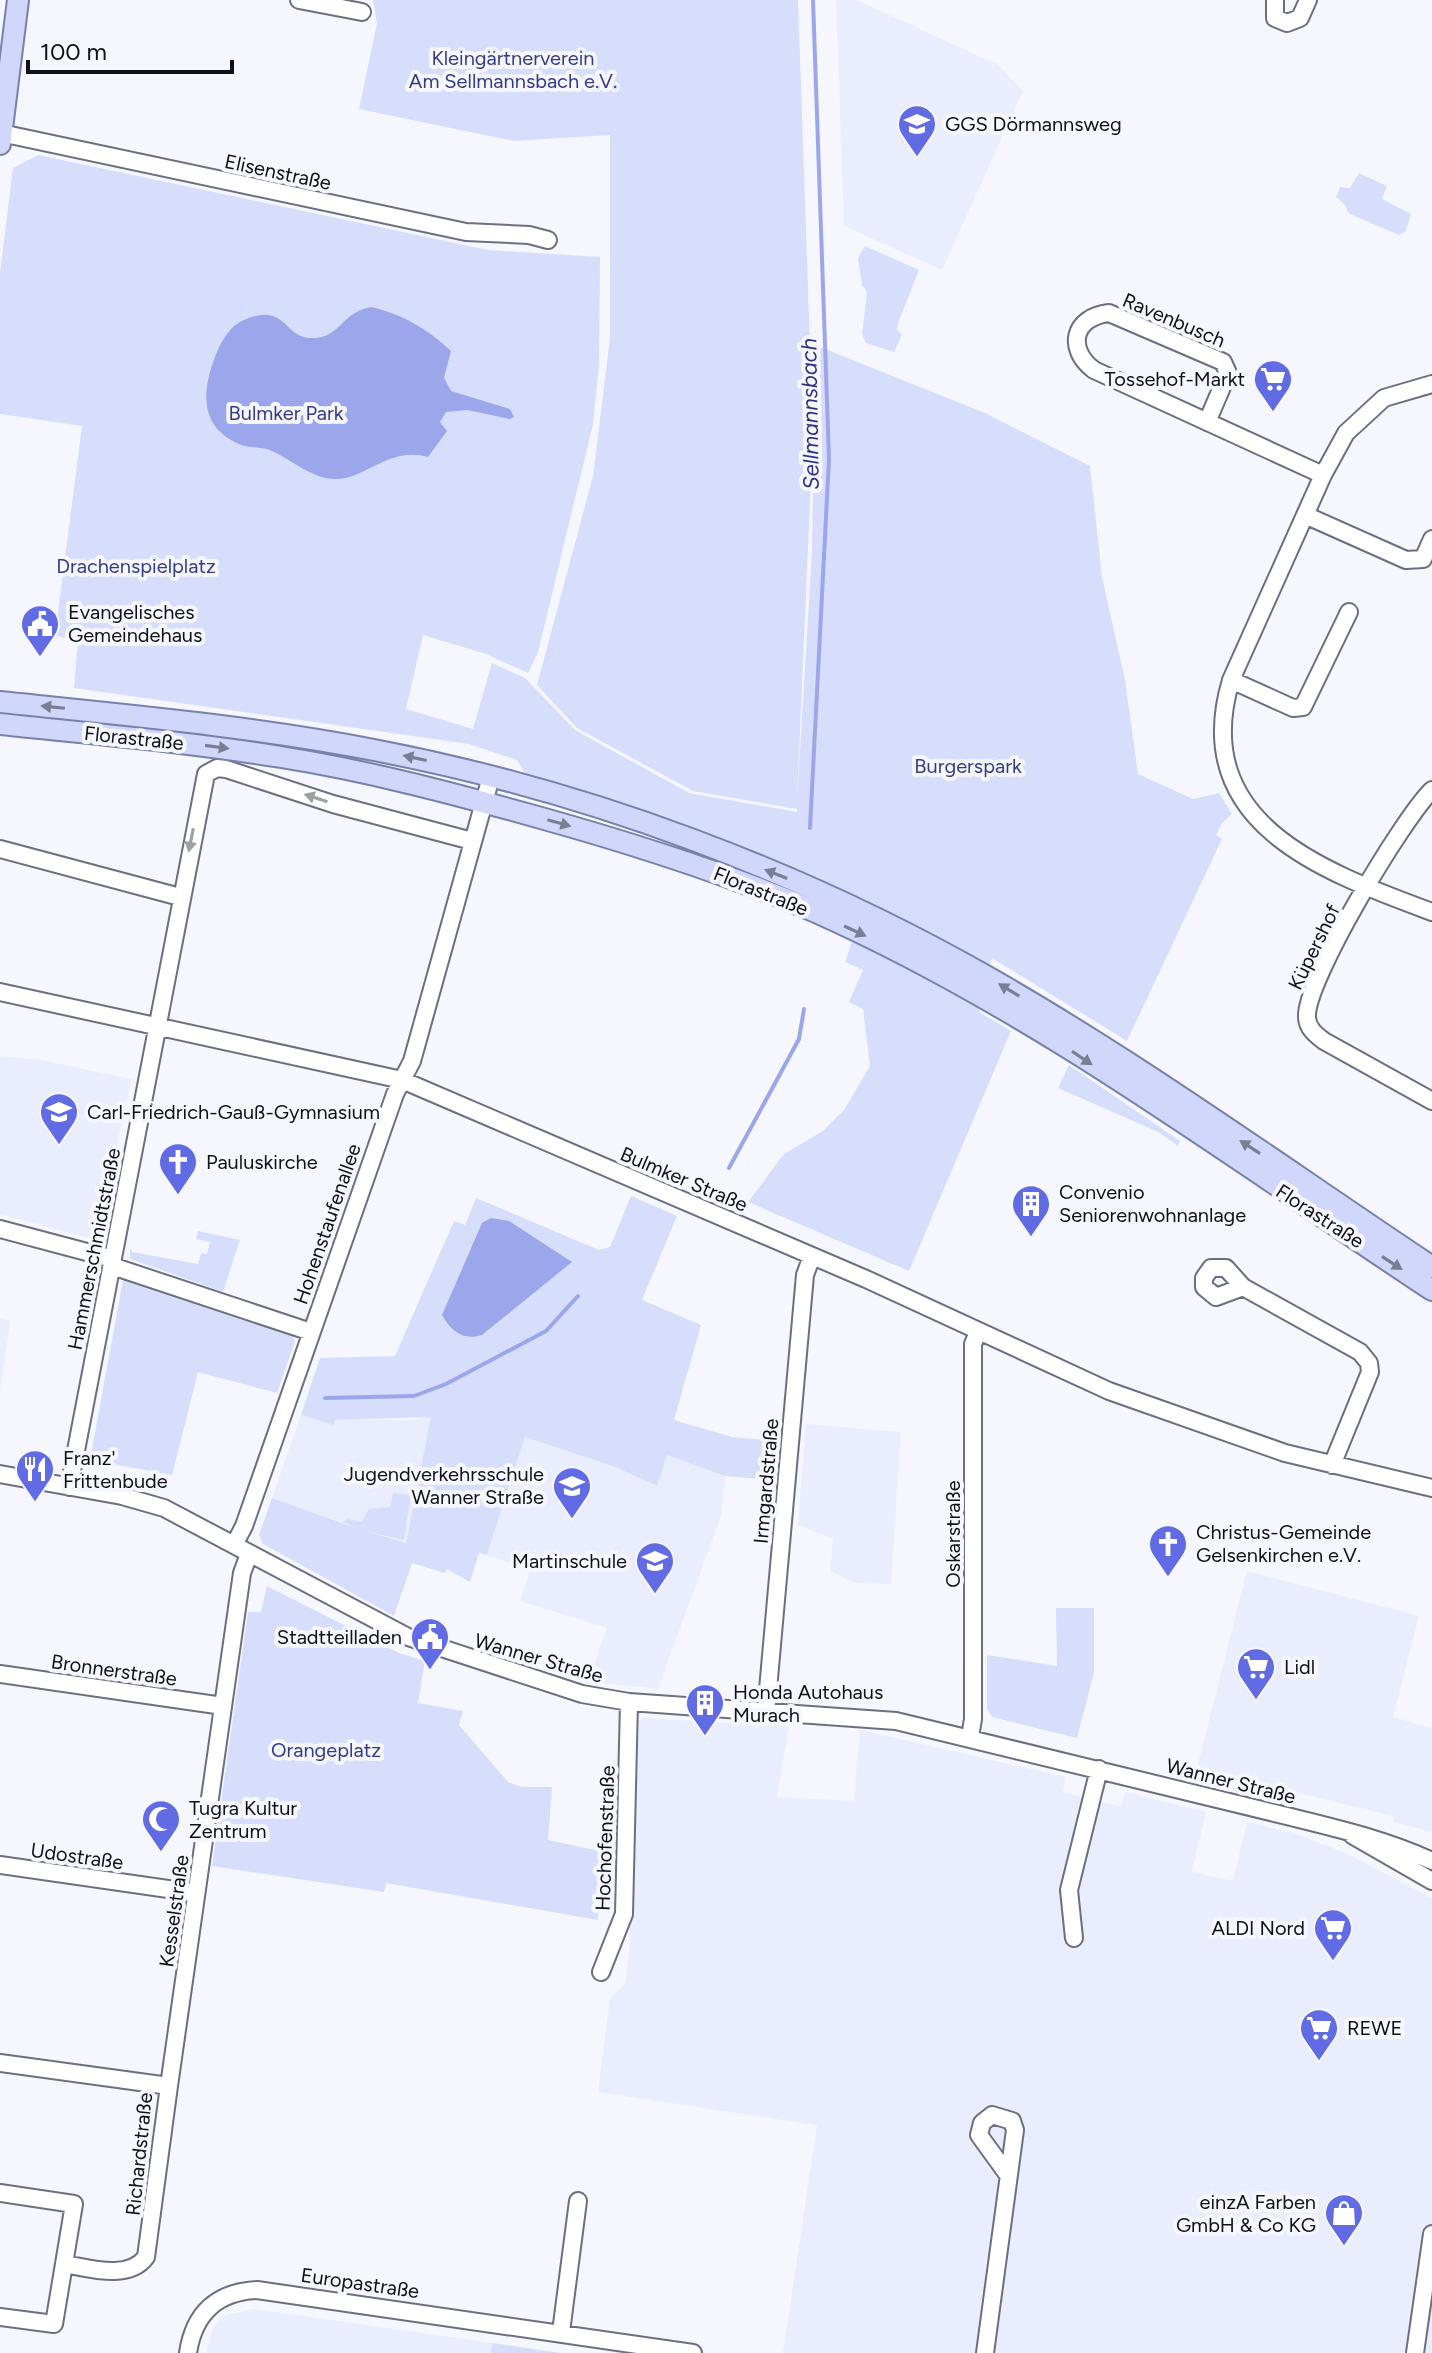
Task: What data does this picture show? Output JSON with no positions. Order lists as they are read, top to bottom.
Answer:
{
  "streets": {
    "main road": ["Florastraße"],
    "street": [
      "Elisenstraße",
      "Ravenbusch",
      "Küpershof",
      "Bulmker Straße",
      "Hohenstaufenallee",
      "Hammerschmidtstraße",
      "Irmgardstraße",
      "Oskarstraße",
      "Wanner Straße",
      "Bronnerstraße",
      "Hochofenstraße",
      "Udostraße",
      "Kesselstraße",
      "Richardstraße",
      "Europastraße"
    ]
  },
  "crossings": [
    ["Florastraße", "Hohenstaufenallee"],
    ["Bulmker Straße", "Hohenstaufenallee"],
    ["Bulmker Straße", "Hammerschmidtstraße"],
    ["Bulmker Straße", "Irmgardstraße"],
    ["Bulmker Straße", "Oskarstraße"],
    ["Hohenstaufenallee", "Hammerschmidtstraße"],
    ["Hohenstaufenallee", "Wanner Straße"],
    ["Hammerschmidtstraße", "Wanner Straße"],
    ["Irmgardstraße", "Wanner Straße"],
    ["Oskarstraße", "Wanner Straße"],
    ["Wanner Straße", "Hochofenstraße"],
    ["Wanner Straße", "Kesselstraße"],
    ["Bronnerstraße", "Kesselstraße"],
    ["Udostraße", "Kesselstraße"],
    ["Kesselstraße", "Richardstraße"]
  ],
  "water": ["Sellmannsbach"],
  "parks": [
    "Kleingärtnerverein Am Sellmannsbach e.V.",
    "Bulmker Park",
    "Drachenspielplatz",
    "Burgerspark",
    "Orangeplatz"
  ],
  "places": {
    "school or university": [
      "GGS Dörmannsweg",
      "Carl-Friedrich-Gauß-Gymnasium",
      "Jugendverkehrsschule Wanner Straße",
      "Martinschule"
    ],
    "supermarket": [
      "Tossehof-Markt",
      "Lidl",
      "ALDI Nord",
      "REWE"
    ],
    "public building": ["Evangelisches Gemeindehaus", "Stadtteilladen"],
    "church": ["Pauluskirche", "Christus-Gemeinde Gelsenkirchen e.V."],
    "building": ["Convenio Seniorenwohnanlage", "Honda Autohaus Murach"],
    "restaurant": ["Franz' Frittenbude"],
    "mosque": ["Tugra Kultur Zentrum"],
    "shop": ["einzA Farben GmbH & Co KG"]
  },
  "scale_bar": "100 m"
}
